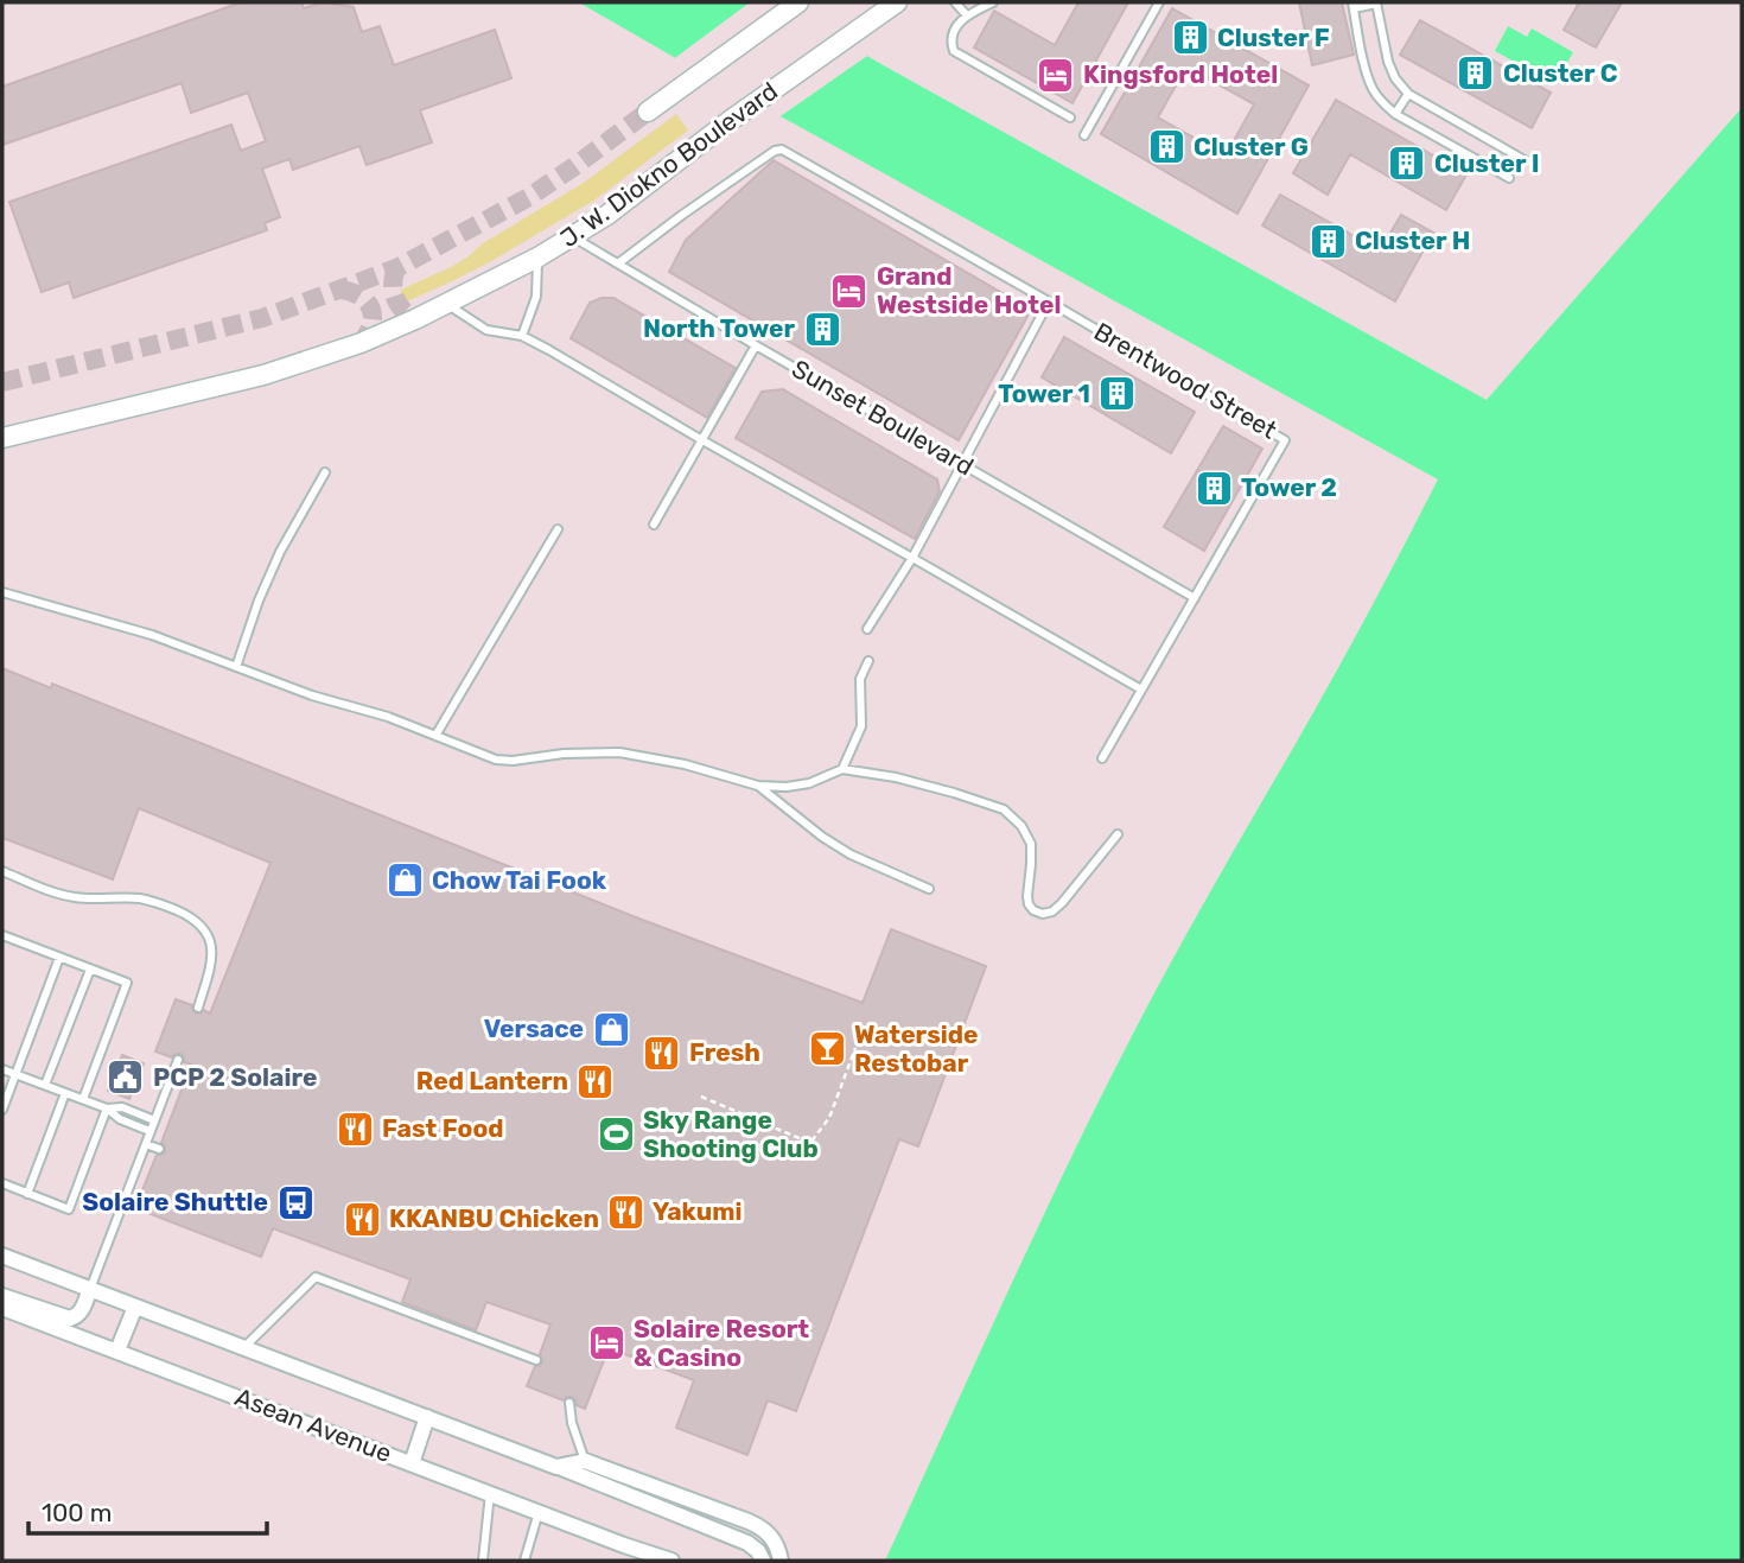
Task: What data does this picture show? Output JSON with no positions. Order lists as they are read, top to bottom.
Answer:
{
  "streets": {
    "street": ["J. W. Diokno Boulevard", "Asean Avenue"],
    "lane": ["Brentwood Street", "Sunset Boulevard"]
  },
  "crossings": [
    ["J. W. Diokno Boulevard", "Sunset Boulevard"],
    ["Brentwood Street", "Sunset Boulevard"]
  ],
  "places": {
    "building": [
      "Cluster F",
      "Cluster C",
      "Cluster G",
      "Cluster I",
      "Cluster H",
      "North Tower",
      "Tower 1",
      "Tower 2"
    ],
    "hotel": ["Kingsford Hotel", "Grand Westside Hotel", "Solaire Resort & Casino"],
    "shop": ["Chow Tai Fook", "Versace"],
    "bar": ["Waterside Restobar"],
    "restaurant": [
      "Fresh",
      "Red Lantern",
      "Fast Food",
      "Yakumi",
      "KKANBU Chicken"
    ],
    "public building": ["PCP 2 Solaire"],
    "sports": ["Sky Range Shooting Club"],
    "bus stop": ["Solaire Shuttle"]
  },
  "scale_bar": "100 m"
}
